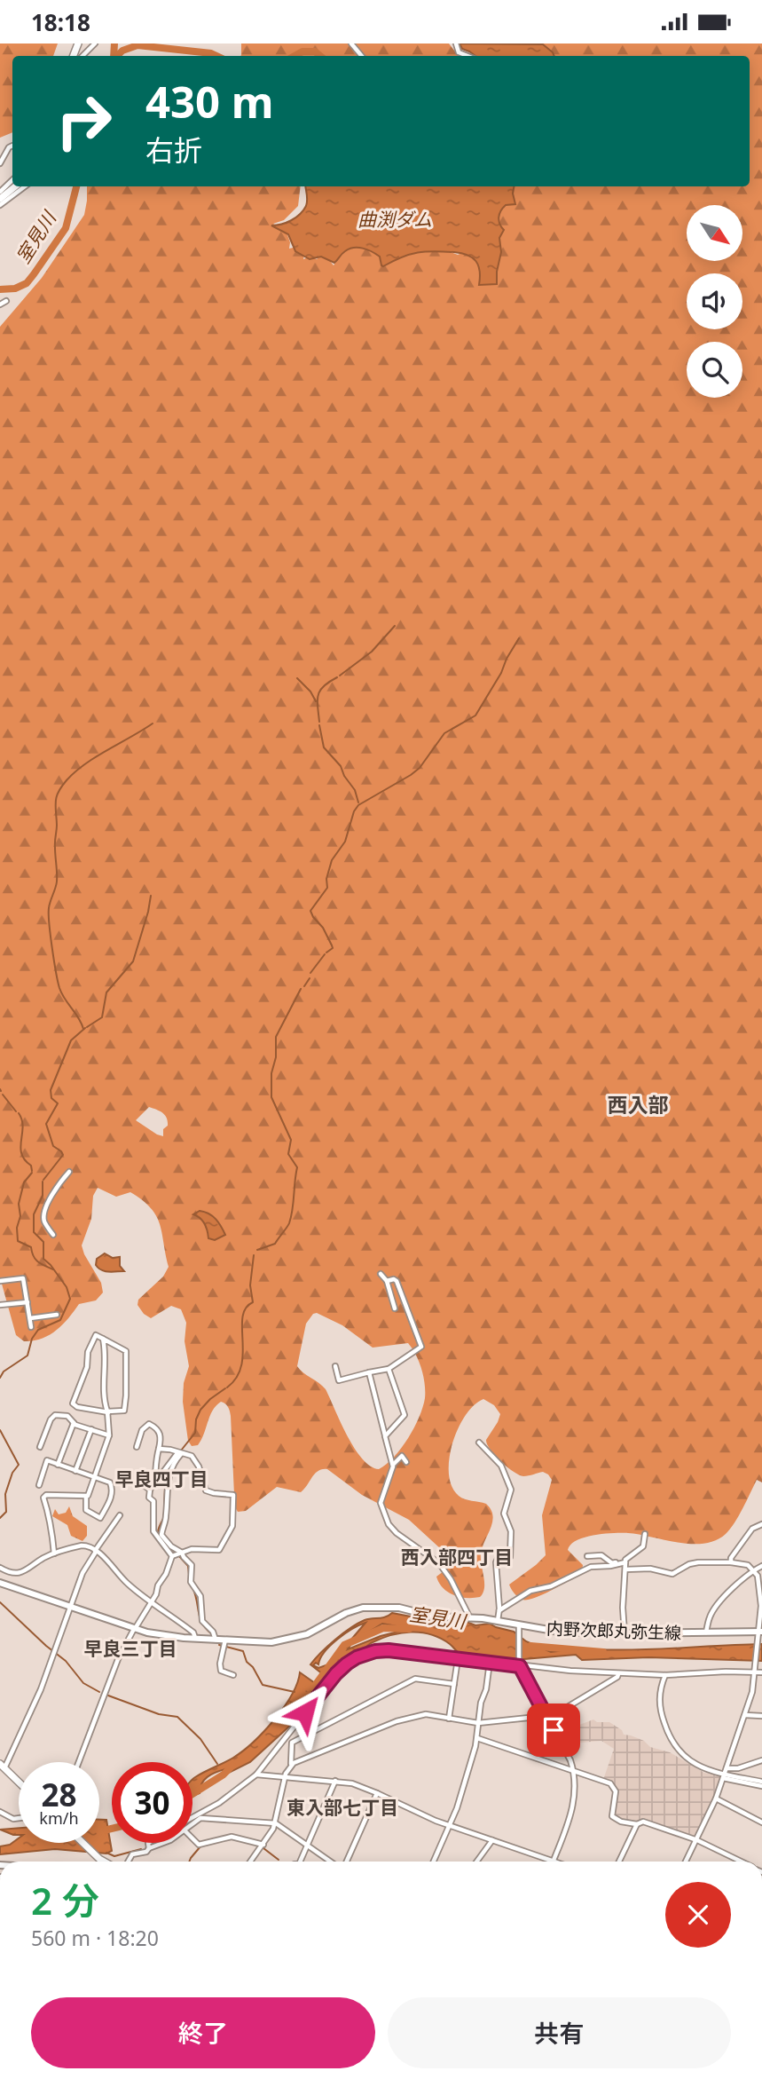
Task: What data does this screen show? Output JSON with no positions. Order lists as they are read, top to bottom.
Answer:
{
  "streets": {
    "main road": ["内野次郎丸弥生線"]
  },
  "districts": [
    "西入部",
    "早良四丁目",
    "西入部四丁目",
    "早良三丁目",
    "東入部七丁目"
  ],
  "water": ["曲渕ダム", "室見川"],
  "north": "bottom right",
  "page": {
    "status": "18:18",
    "turn": ["430 m", "右折"],
    "speed": "28 km/h",
    "limit": "30",
    "heading": ["2 分", "560 m · 18:20"],
    "buttons": ["終了", "共有"]
  }
}
